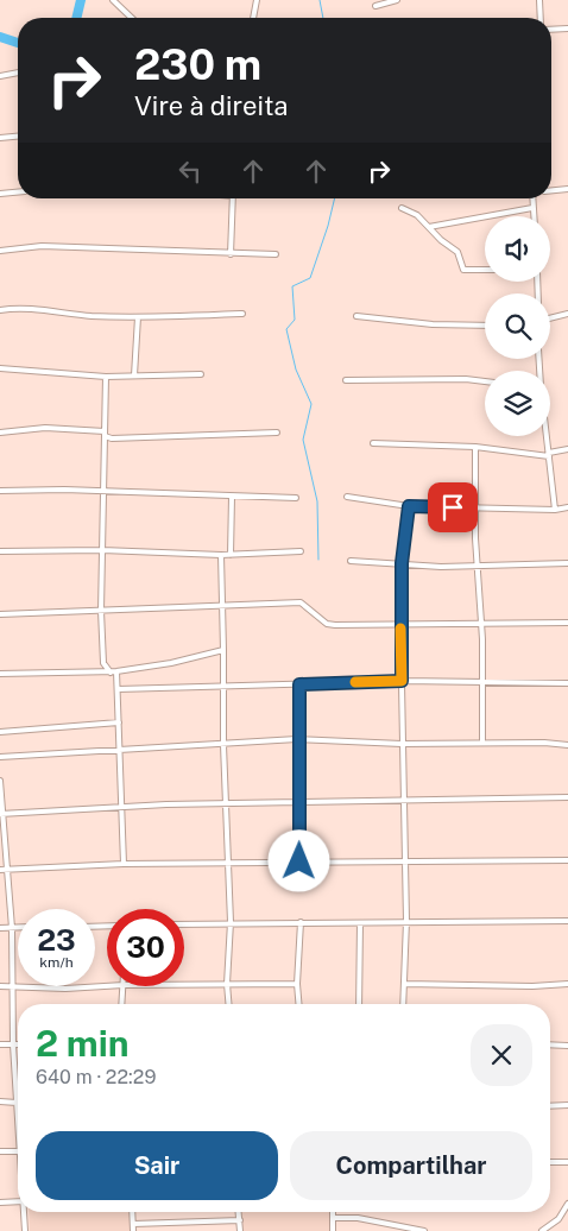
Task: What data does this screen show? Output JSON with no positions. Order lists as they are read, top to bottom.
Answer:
{
  "page": {
    "turn": ["230 m", "Vire à direita"],
    "speed": "23 km/h",
    "limit": "30",
    "heading": ["2 min", "640 m · 22:29"],
    "buttons": ["Sair", "Compartilhar"]
  }
}
